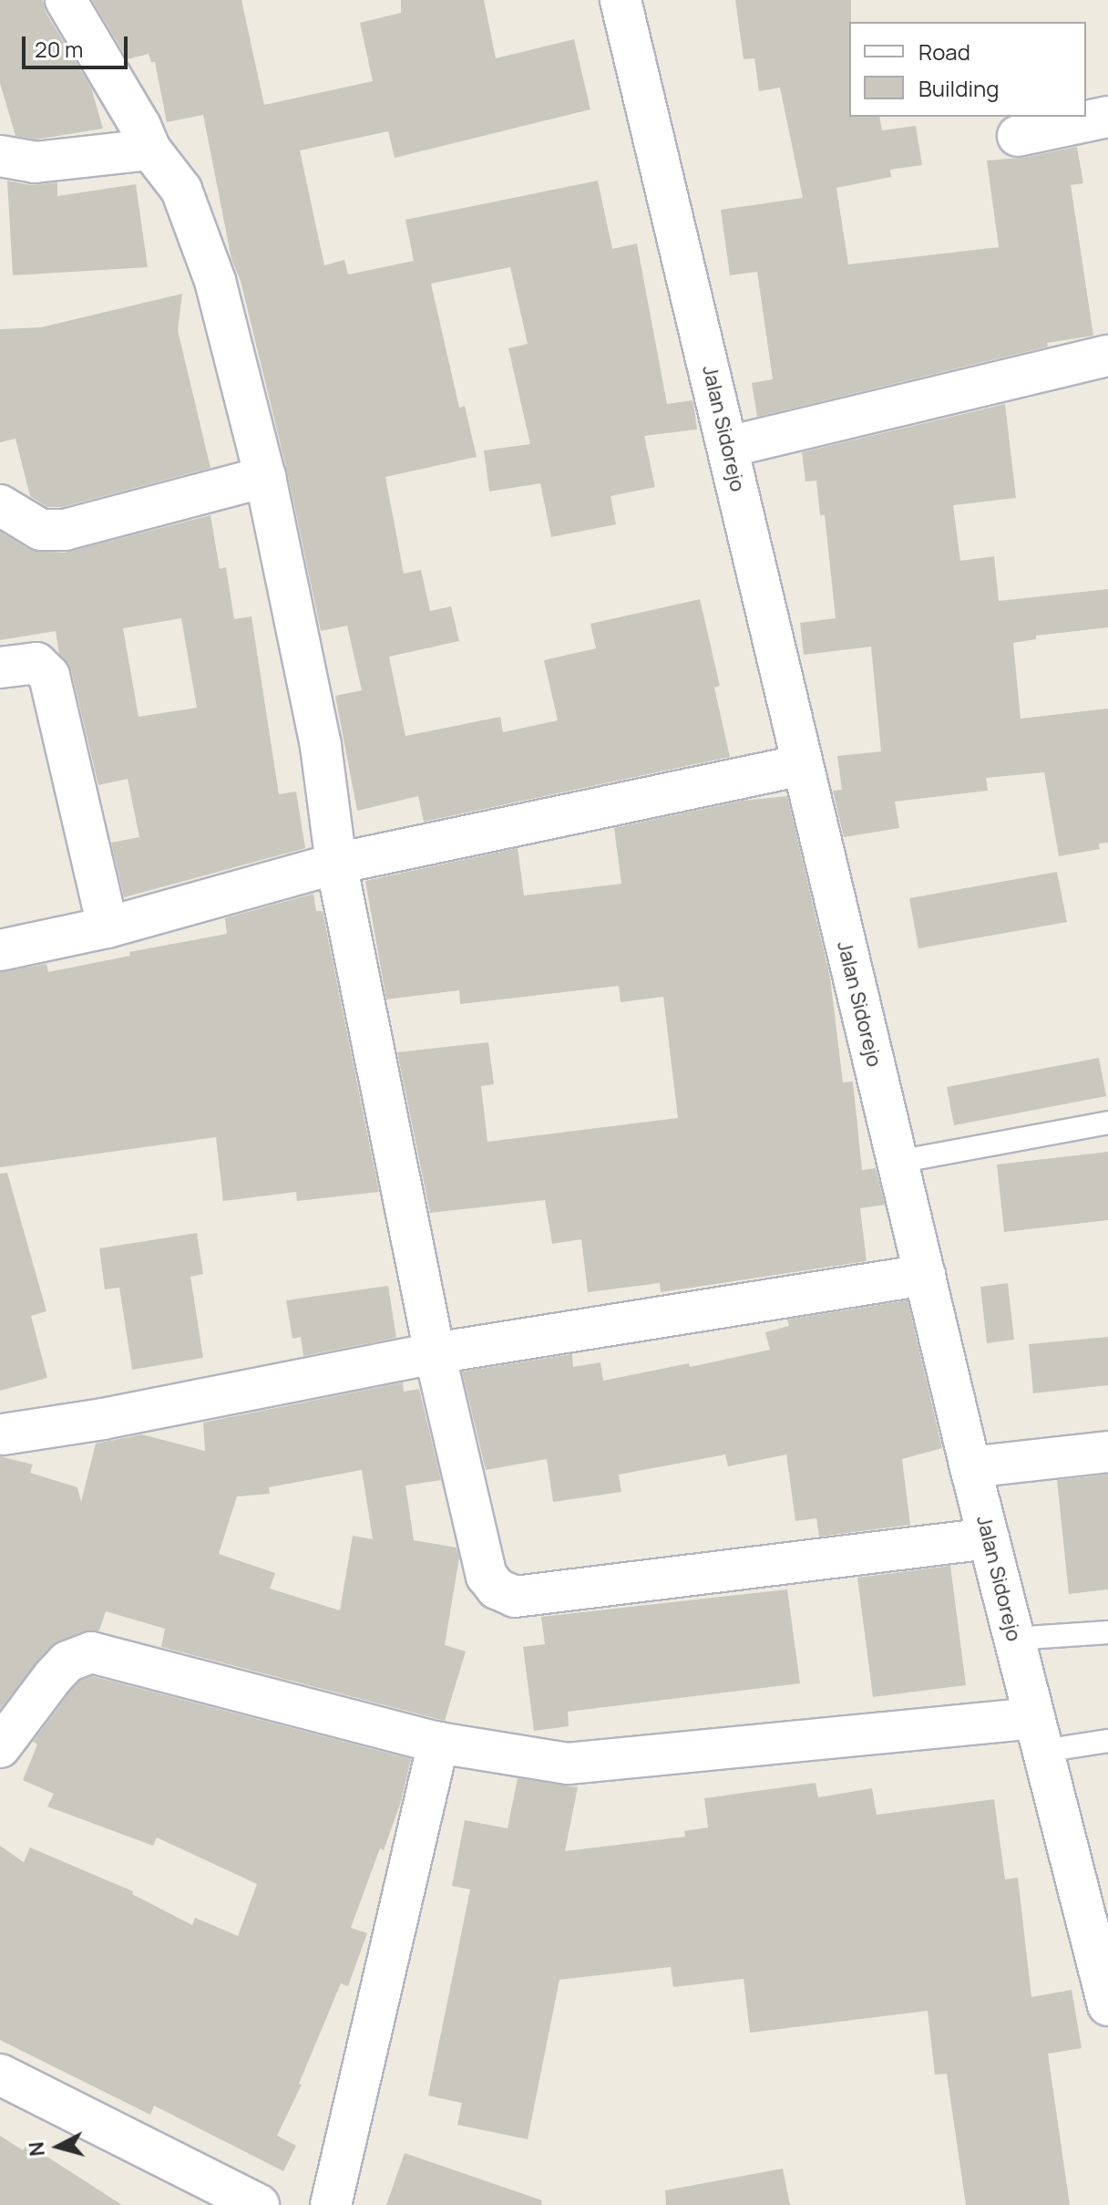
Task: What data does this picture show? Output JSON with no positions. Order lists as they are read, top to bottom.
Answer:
{
  "streets": {
    "street": ["Jalan Sidorejo"]
  },
  "legend": ["Road", "Building"],
  "scale_bar": "20 m",
  "north": "left"
}
